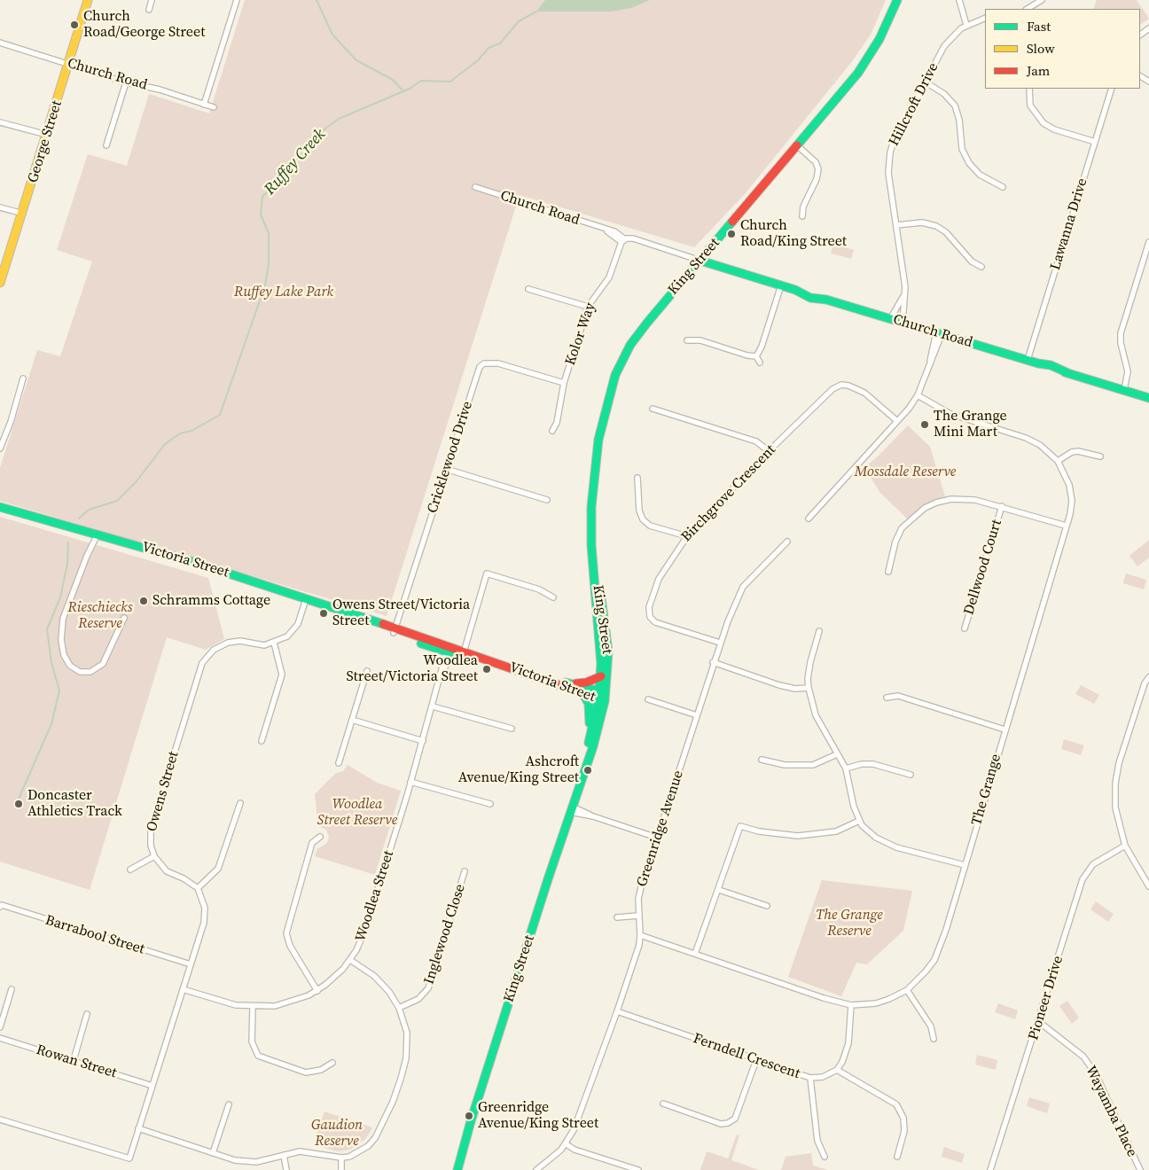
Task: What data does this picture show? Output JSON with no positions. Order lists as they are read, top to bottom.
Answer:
{
  "streets": {
    "main road": [
      "Church Road",
      "George Street",
      "King Street",
      "Victoria Street"
    ],
    "street": [
      "Hillcroft Drive",
      "Lawanna Drive",
      "Kolor Way",
      "Cricklewood Drive",
      "Birchgrove Crescent",
      "Dellwood Court",
      "The Grange",
      "Owens Street",
      "Greenridge Avenue",
      "Woodlea Street",
      "Inglewood Close",
      "Barrabool Street",
      "Pioneer Drive",
      "Ferndell Crescent",
      "Rowan Street",
      "Wayamba Place"
    ]
  },
  "crossings": [
    ["Church Road", "Hillcroft Drive"],
    ["Church Road", "George Street"],
    ["Church Road", "Lawanna Drive"],
    ["Church Road", "King Street"],
    ["Church Road", "Kolor Way"],
    ["King Street", "Victoria Street"],
    ["Kolor Way", "Cricklewood Drive"],
    ["Cricklewood Drive", "Victoria Street"],
    ["Birchgrove Crescent", "Greenridge Avenue"],
    ["Victoria Street", "Woodlea Street"],
    ["The Grange", "Greenridge Avenue"],
    ["Greenridge Avenue", "Ferndell Crescent"],
    ["Pioneer Drive", "Wayamba Place"]
  ],
  "water": ["Ruffey Creek"],
  "parks": [
    "Ruffey Lake Park",
    "Mossdale Reserve",
    "Rieschiecks Reserve",
    "Woodlea Street Reserve",
    "The Grange Reserve",
    "Gaudion Reserve"
  ],
  "places": [
    "Church Road/George Street",
    "Church Road/King Street",
    "The Grange Mini Mart",
    "Schramms Cottage",
    "Owens Street/Victoria Street",
    "Woodlea Street/Victoria Street",
    "Ashcroft Avenue/King Street",
    "Doncaster Athletics Track",
    "Greenridge Avenue/King Street"
  ],
  "legend": ["Fast", "Slow", "Jam"]
}
